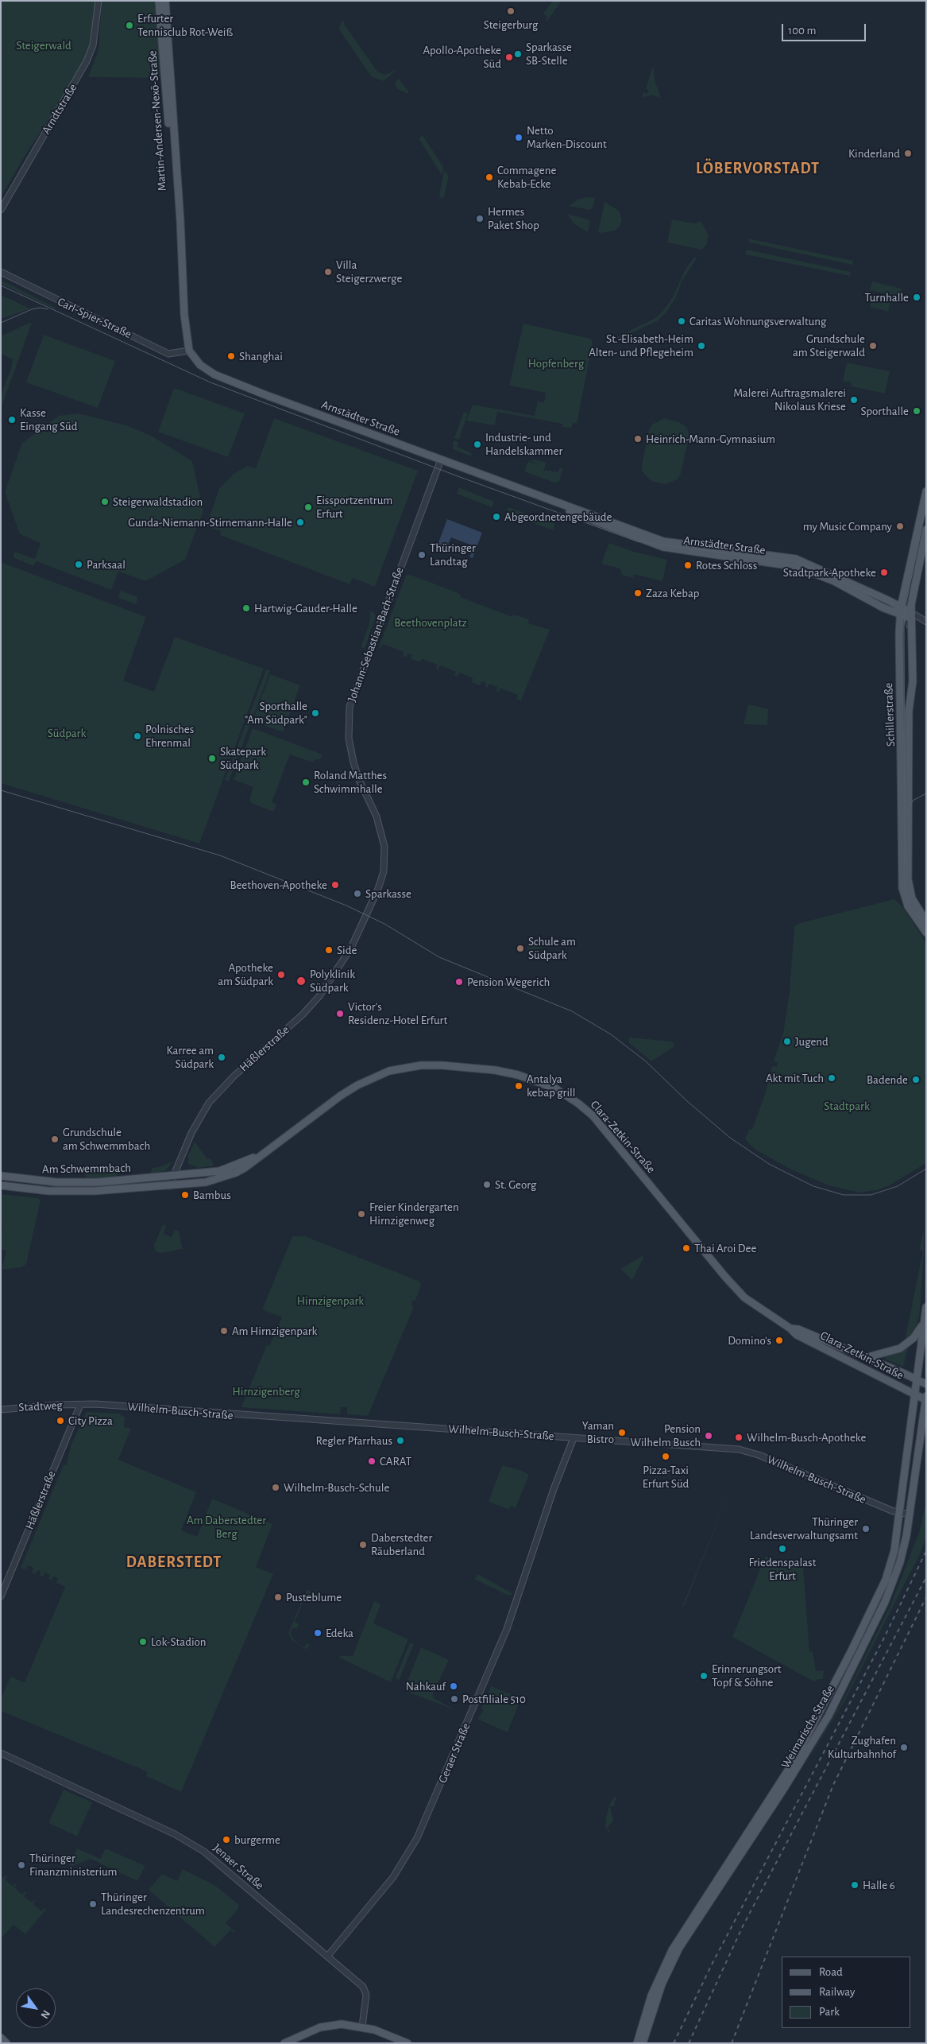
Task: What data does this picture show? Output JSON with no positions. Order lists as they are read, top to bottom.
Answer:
{
  "streets": {
    "main road": [
      "Martin-Andersen-Nexö-Straße",
      "Arnstädter Straße",
      "Schillerstraße",
      "Clara-Zetkin-Straße",
      "Am Schwemmbach",
      "Weimarische Straße"
    ],
    "street": [
      "Arndtstraße",
      "Carl-Spier-Straße",
      "Johann-Sebastian-Bach-Straße",
      "Häßlerstraße",
      "Stadtweg",
      "Wilhelm-Busch-Straße",
      "Geraer Straße",
      "Jenaer Straße"
    ]
  },
  "crossings": [
    ["Martin-Andersen-Nexö-Straße", "Carl-Spier-Straße"],
    ["Martin-Andersen-Nexö-Straße", "Arnstädter Straße"],
    ["Carl-Spier-Straße", "Arnstädter Straße"],
    ["Arnstädter Straße", "Johann-Sebastian-Bach-Straße"],
    ["Arnstädter Straße", "Schillerstraße"],
    ["Johann-Sebastian-Bach-Straße", "Häßlerstraße"],
    ["Häßlerstraße", "Clara-Zetkin-Straße"],
    ["Häßlerstraße", "Am Schwemmbach"],
    ["Häßlerstraße", "Stadtweg"],
    ["Häßlerstraße", "Wilhelm-Busch-Straße"],
    ["Clara-Zetkin-Straße", "Am Schwemmbach"],
    ["Clara-Zetkin-Straße", "Weimarische Straße"],
    ["Stadtweg", "Wilhelm-Busch-Straße"],
    ["Wilhelm-Busch-Straße", "Weimarische Straße"],
    ["Wilhelm-Busch-Straße", "Geraer Straße"],
    ["Geraer Straße", "Jenaer Straße"]
  ],
  "districts": ["LÖBERVORSTADT", "DABERSTEDT"],
  "parks": [
    "Steigerwald",
    "Hopfenberg",
    "Beethovenplatz",
    "Südpark",
    "Stadtpark",
    "Hirnzigenpark",
    "Hirnzigenberg",
    "Am Daberstedter Berg"
  ],
  "places": [
    "Steigerburg",
    "Erfurter Tennisclub Rot-Weiß",
    "Sparkasse SB-Stelle",
    "Apollo-Apotheke Süd",
    "Netto Marken-Discount",
    "Kinderland",
    "Commagene Kebab-Ecke",
    "Hermes Paket Shop",
    "Villa Steigerzwerge",
    "Turnhalle",
    "Caritas Wohnungsverwaltung",
    "St.-Elisabeth-Heim Alten- und Pflegeheim",
    "Grundschule am Steigerwald",
    "Shanghai",
    "Malerei Auftragsmalerei Nikolaus Kriese",
    "Sporthalle",
    "Kasse Eingang Süd",
    "Heinrich-Mann-Gymnasium",
    "Industrie- und Handelskammer",
    "Steigerwaldstadion",
    "Eissportzentrum Erfurt",
    "Abgeordnetengebäude",
    "Gunda-Niemann-Stirnemann-Halle",
    "my Music Company",
    "Thüringer Landtag",
    "Parksaal",
    "Rotes Schloss",
    "Stadtpark-Apotheke",
    "Zaza Kebap",
    "Hartwig-Gauder-Halle",
    "Sporthalle \"Am Südpark\"",
    "Polnisches Ehrenmal",
    "Skatepark Südpark",
    "Roland Matthes Schwimmhalle",
    "Beethoven-Apotheke",
    "Sparkasse",
    "Schule am Südpark",
    "Side",
    "Apotheke am Südpark",
    "Polyklinik Südpark",
    "Pension Wegerich",
    "Victor's Residenz-Hotel Erfurt",
    "Jugend",
    "Karree am Südpark",
    "Akt mit Tuch",
    "Badende",
    "Antalya kebap grill",
    "Grundschule am Schwemmbach",
    "St. Georg",
    "Bambus",
    "Freier Kindergarten Hirnzigenweg",
    "Thai Aroi Dee",
    "Am Hirnzigenpark",
    "Domino's",
    "City Pizza",
    "Yaman Bistro",
    "Pension Wilhelm Busch",
    "Wilhelm-Busch-Apotheke",
    "Regler Pfarrhaus",
    "Pizza-Taxi Erfurt Süd",
    "CARAT",
    "Wilhelm-Busch-Schule",
    "Thüringer Landesverwaltungsamt",
    "Daberstedter Räuberland",
    "Friedenspalast Erfurt",
    "Pusteblume",
    "Edeka",
    "Lok-Stadion",
    "Erinnerungsort Topf & Söhne",
    "Nahkauf",
    "Postfiliale 510",
    "Zughafen Kulturbahnhof",
    "burgerme",
    "Thüringer Finanzministerium",
    "Halle 6",
    "Thüringer Landesrechenzentrum"
  ],
  "legend": ["Road", "Railway", "Park"],
  "scale_bar": "100 m",
  "north": "bottom right"
}
